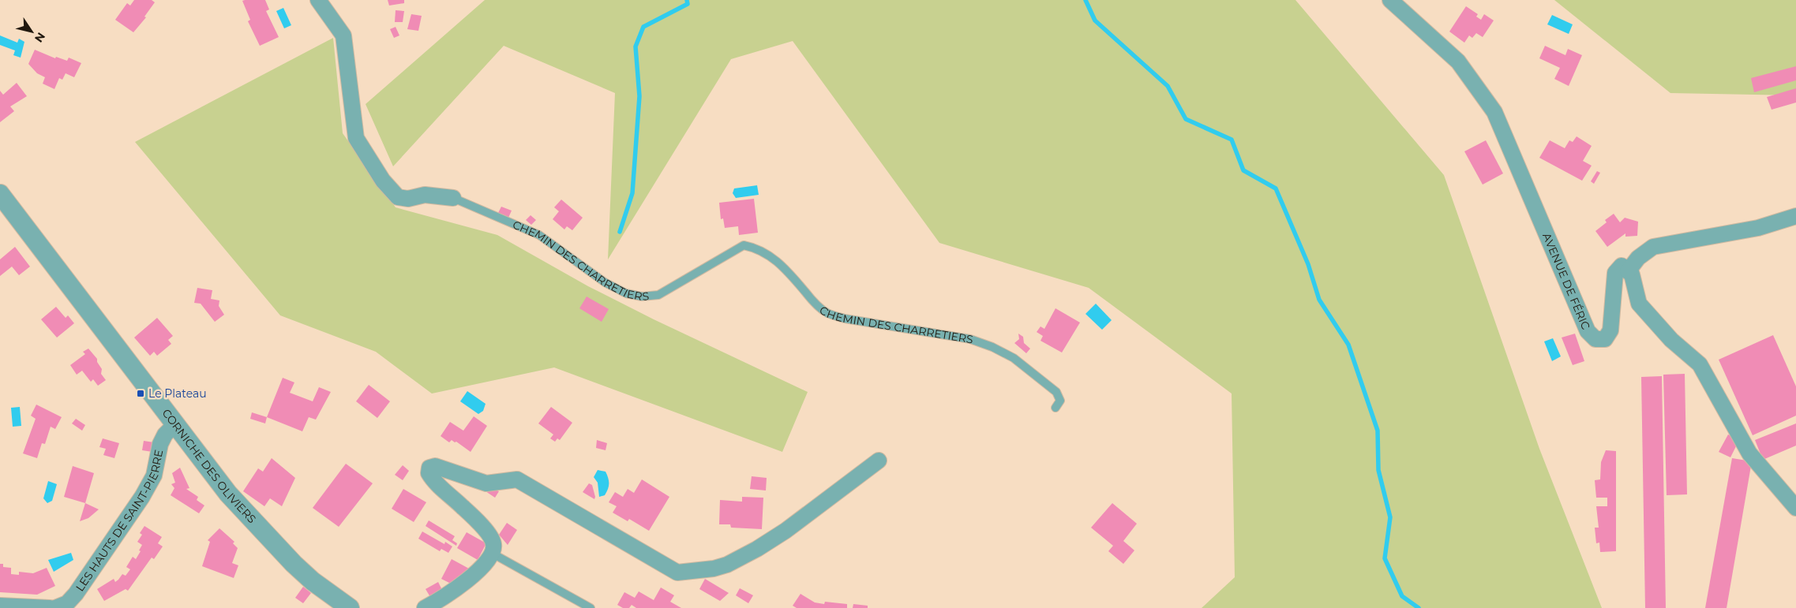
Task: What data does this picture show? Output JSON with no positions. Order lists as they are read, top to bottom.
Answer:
{
  "streets": {
    "street": [
      "CHEMIN DES CHARRETIERS",
      "AVENUE DE FÉRIC",
      "CORNICHE DES OLIVIERS",
      "LES HAUTS DE SAINT-PIERRE"
    ]
  },
  "crossings": [
    ["CORNICHE DES OLIVIERS", "LES HAUTS DE SAINT-PIERRE"]
  ],
  "places": {
    "transit": ["Le Plateau"]
  },
  "north": "bottom right"
}
